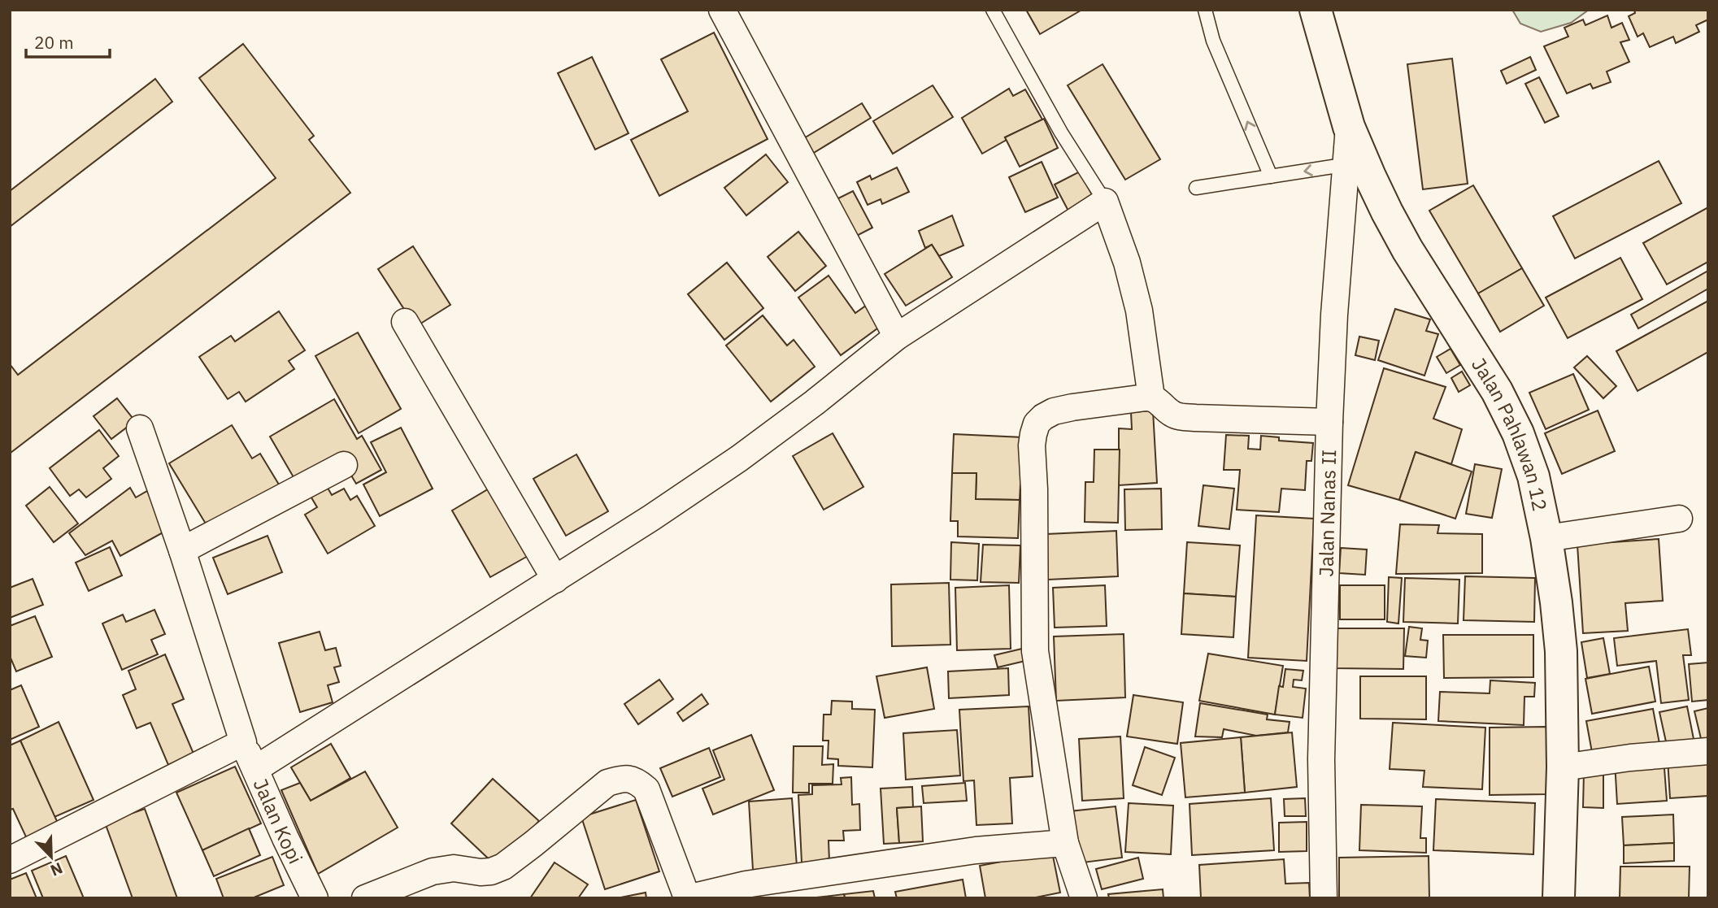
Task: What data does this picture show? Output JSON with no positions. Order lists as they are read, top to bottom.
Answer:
{
  "streets": {
    "main road": ["Jalan Pahlawan 12"],
    "street": ["Jalan Nanas II", "Jalan Kopi"]
  },
  "crossings": [
    ["Jalan Pahlawan 12", "Jalan Nanas II"]
  ],
  "scale_bar": "20 m",
  "north": "bottom right"
}
